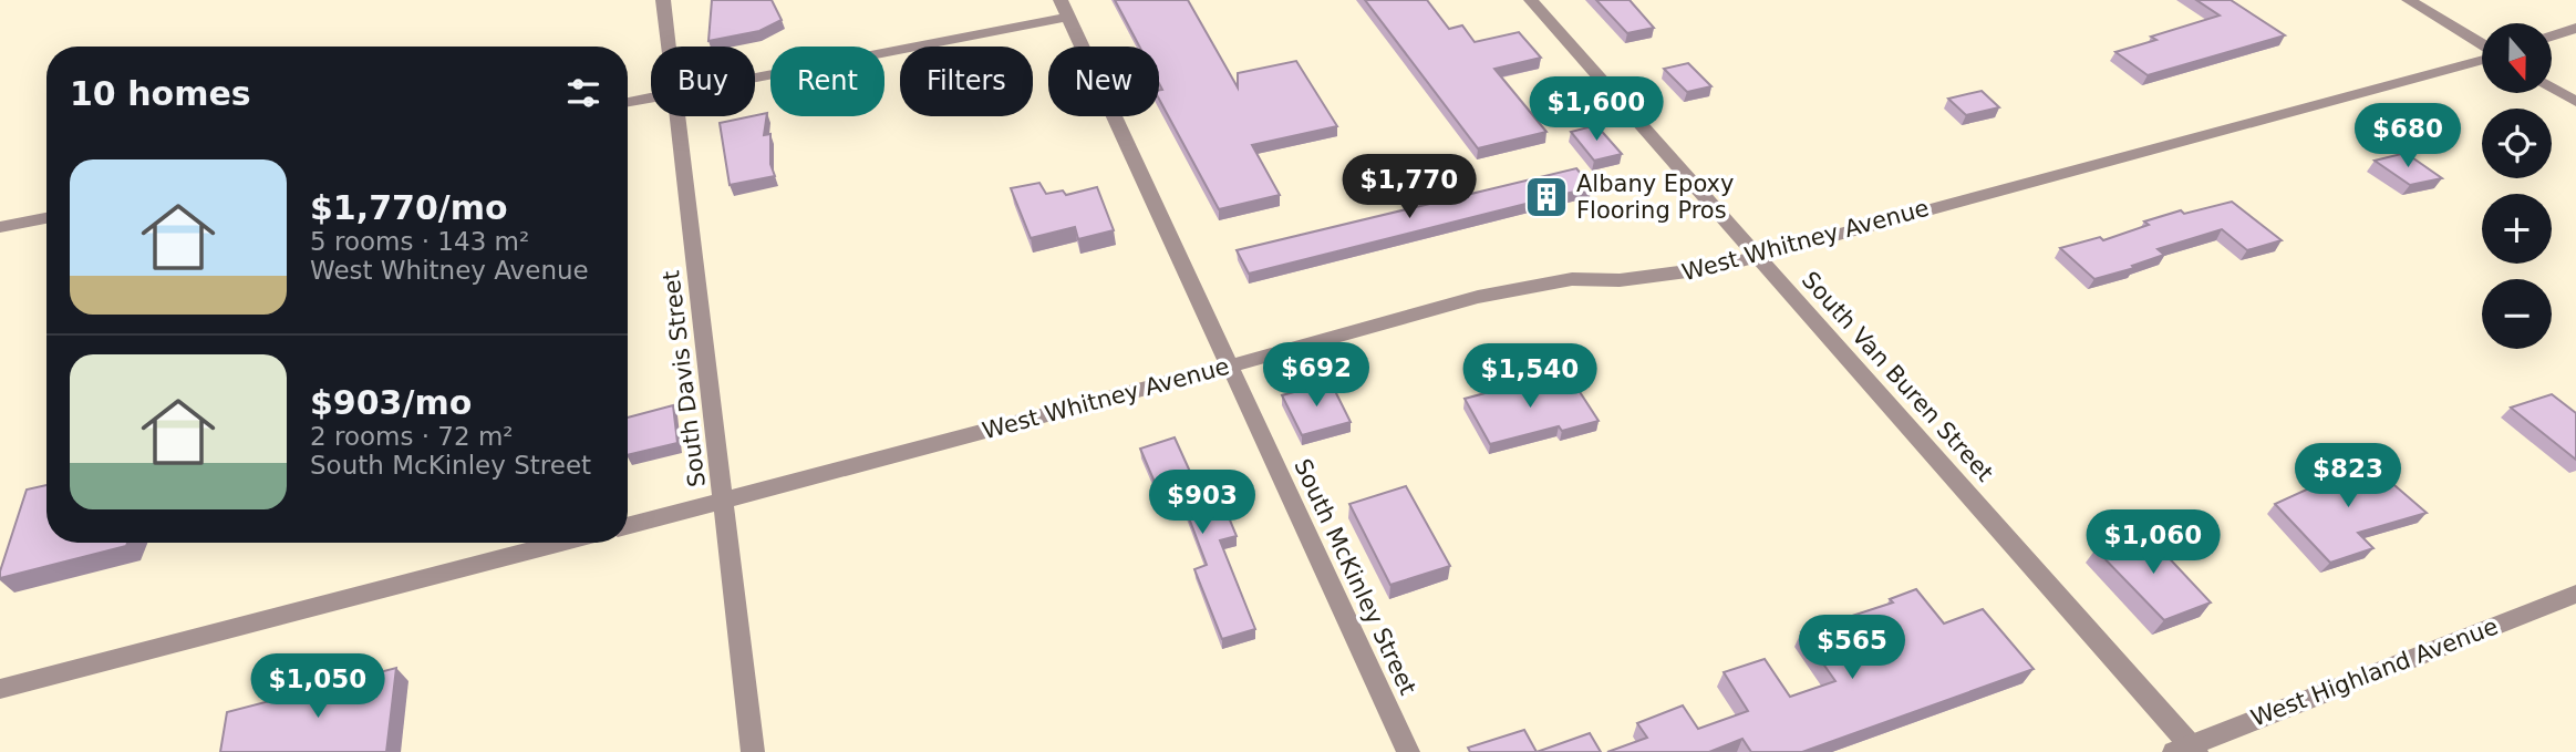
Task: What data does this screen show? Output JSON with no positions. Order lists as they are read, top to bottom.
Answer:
{
  "streets": {
    "street": [
      "West Whitney Avenue",
      "South Van Buren Street",
      "South Davis Street",
      "South McKinley Street",
      "West Highland Avenue"
    ]
  },
  "crossings": [
    ["West Whitney Avenue", "South Van Buren Street"],
    ["West Whitney Avenue", "South Davis Street"],
    ["West Whitney Avenue", "South McKinley Street"],
    ["South Van Buren Street", "West Highland Avenue"]
  ],
  "places": {
    "building": ["Albany Epoxy Flooring Pros"]
  },
  "north": "bottom",
  "page": {
    "map_buttons": ["+", "−"],
    "chip": [
      "Buy",
      "Rent",
      "Filters",
      "New"
    ],
    "heading": "10 homes",
    "price": [
      "$1,600",
      "$680",
      "$1,770",
      "$692",
      "$1,540",
      "$823",
      "$903",
      "$1,060",
      "$565",
      "$1,050"
    ],
    "list": [
      {
        "name": "$1,770/mo",
        "note": "5 rooms · 143 m² · West Whitney Avenue"
      },
      {
        "name": "$903/mo",
        "note": "2 rooms · 72 m² · South McKinley Street"
      }
    ]
  }
}
